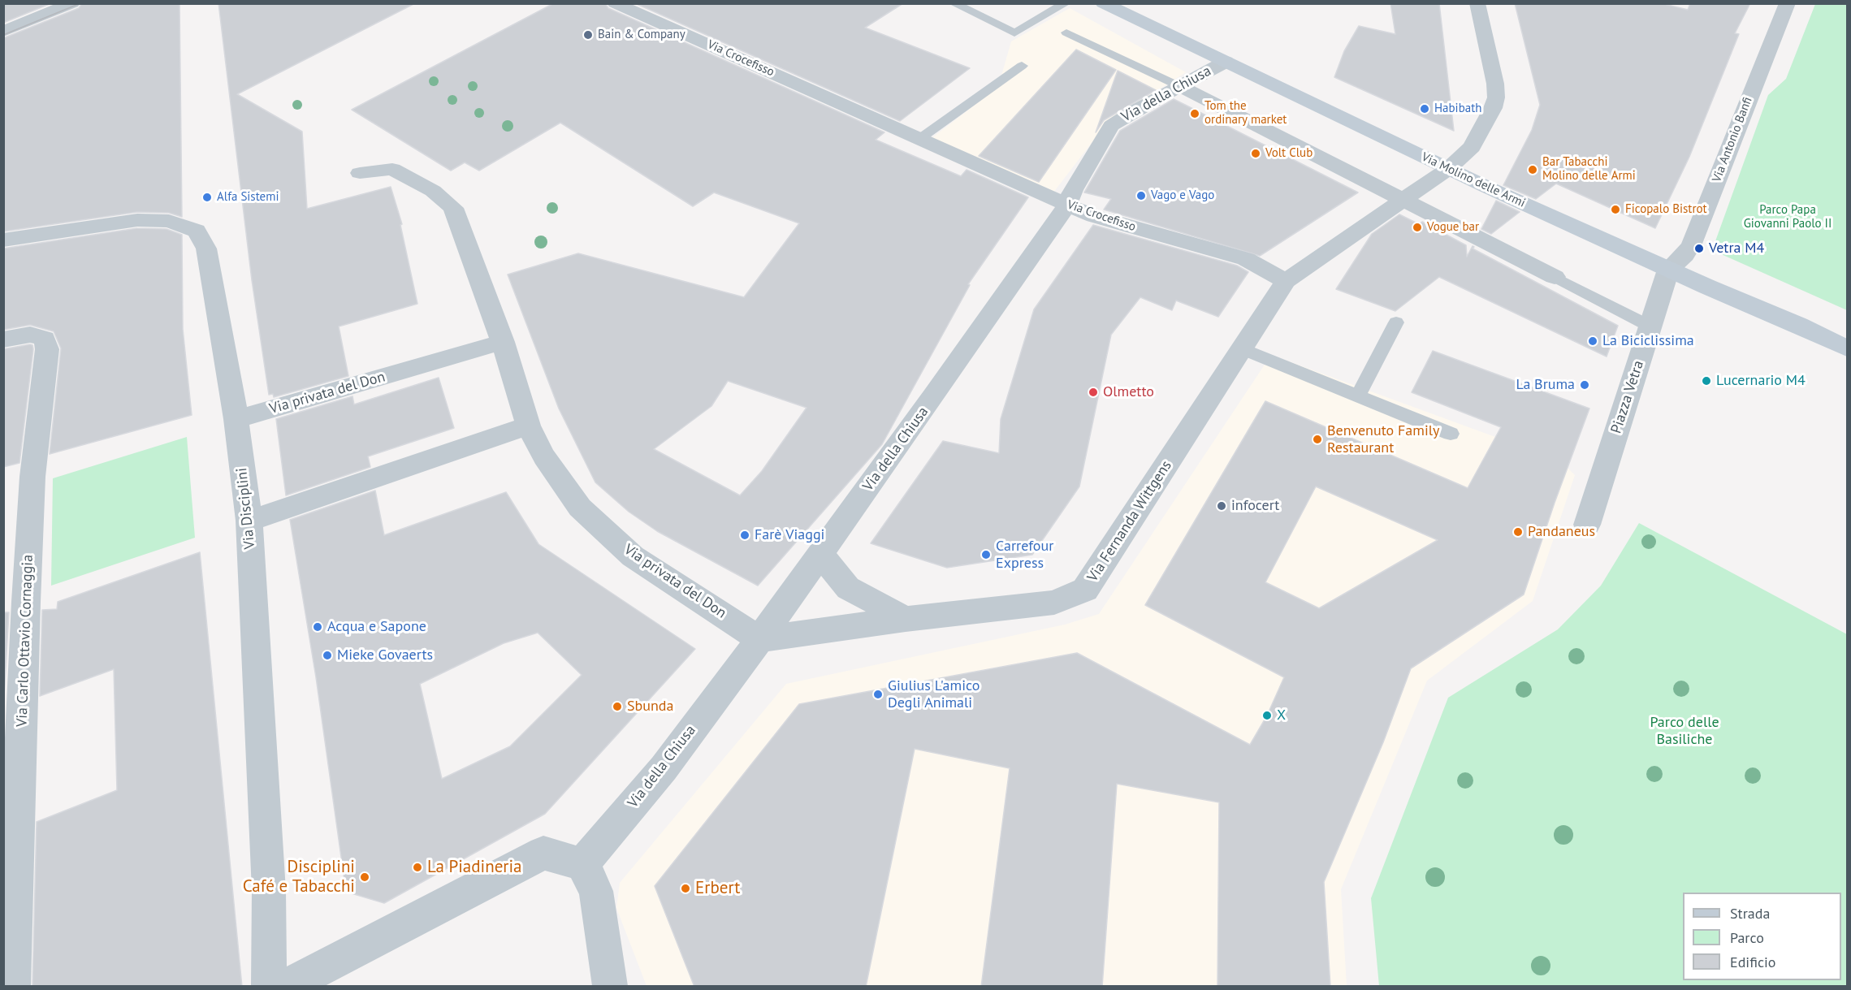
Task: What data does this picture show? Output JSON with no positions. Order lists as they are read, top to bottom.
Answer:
{
  "streets": {
    "street": [
      "Via Crocefisso",
      "Via della Chiusa",
      "Via Antonio Banfi",
      "Via Molino delle Armi",
      "Via privata del Don",
      "Piazza Vetra",
      "Via Disciplini",
      "Via Fernanda Wittgens",
      "Via Carlo Ottavio Cornaggia"
    ]
  },
  "crossings": [
    ["Via Crocefisso", "Via della Chiusa"],
    ["Via Crocefisso", "Via Fernanda Wittgens"],
    ["Via della Chiusa", "Via Molino delle Armi"],
    ["Via della Chiusa", "Via privata del Don"],
    ["Via della Chiusa", "Via Fernanda Wittgens"],
    ["Via Antonio Banfi", "Via Molino delle Armi"],
    ["Via Antonio Banfi", "Piazza Vetra"],
    ["Via Molino delle Armi", "Piazza Vetra"],
    ["Via Molino delle Armi", "Via Fernanda Wittgens"],
    ["Via privata del Don", "Via Disciplini"],
    ["Via privata del Don", "Via Fernanda Wittgens"]
  ],
  "parks": ["Parco Papa Giovanni Paolo II", "Parco delle Basiliche"],
  "places": [
    "Bain & Company",
    "Habibath",
    "Tom the ordinary market",
    "Volt Club",
    "Bar Tabacchi Molino delle Armi",
    "Vago e Vago",
    "Alfa Sistemi",
    "Ficopalo Bistrot",
    "Vogue bar",
    "Vetra M4",
    "La Biciclissima",
    "Lucernario M4",
    "La Bruma",
    "Olmetto",
    "Benvenuto Family Restaurant",
    "infocert",
    "Pandaneus",
    "Farè Viaggi",
    "Carrefour Express",
    "Acqua e Sapone",
    "Mieke Govaerts",
    "Giulius L'amico Degli Animali",
    "Sbunda",
    "X",
    "La Piadineria",
    "Disciplini Café e Tabacchi",
    "Erbert"
  ],
  "legend": ["Strada", "Parco", "Edificio"]
}
